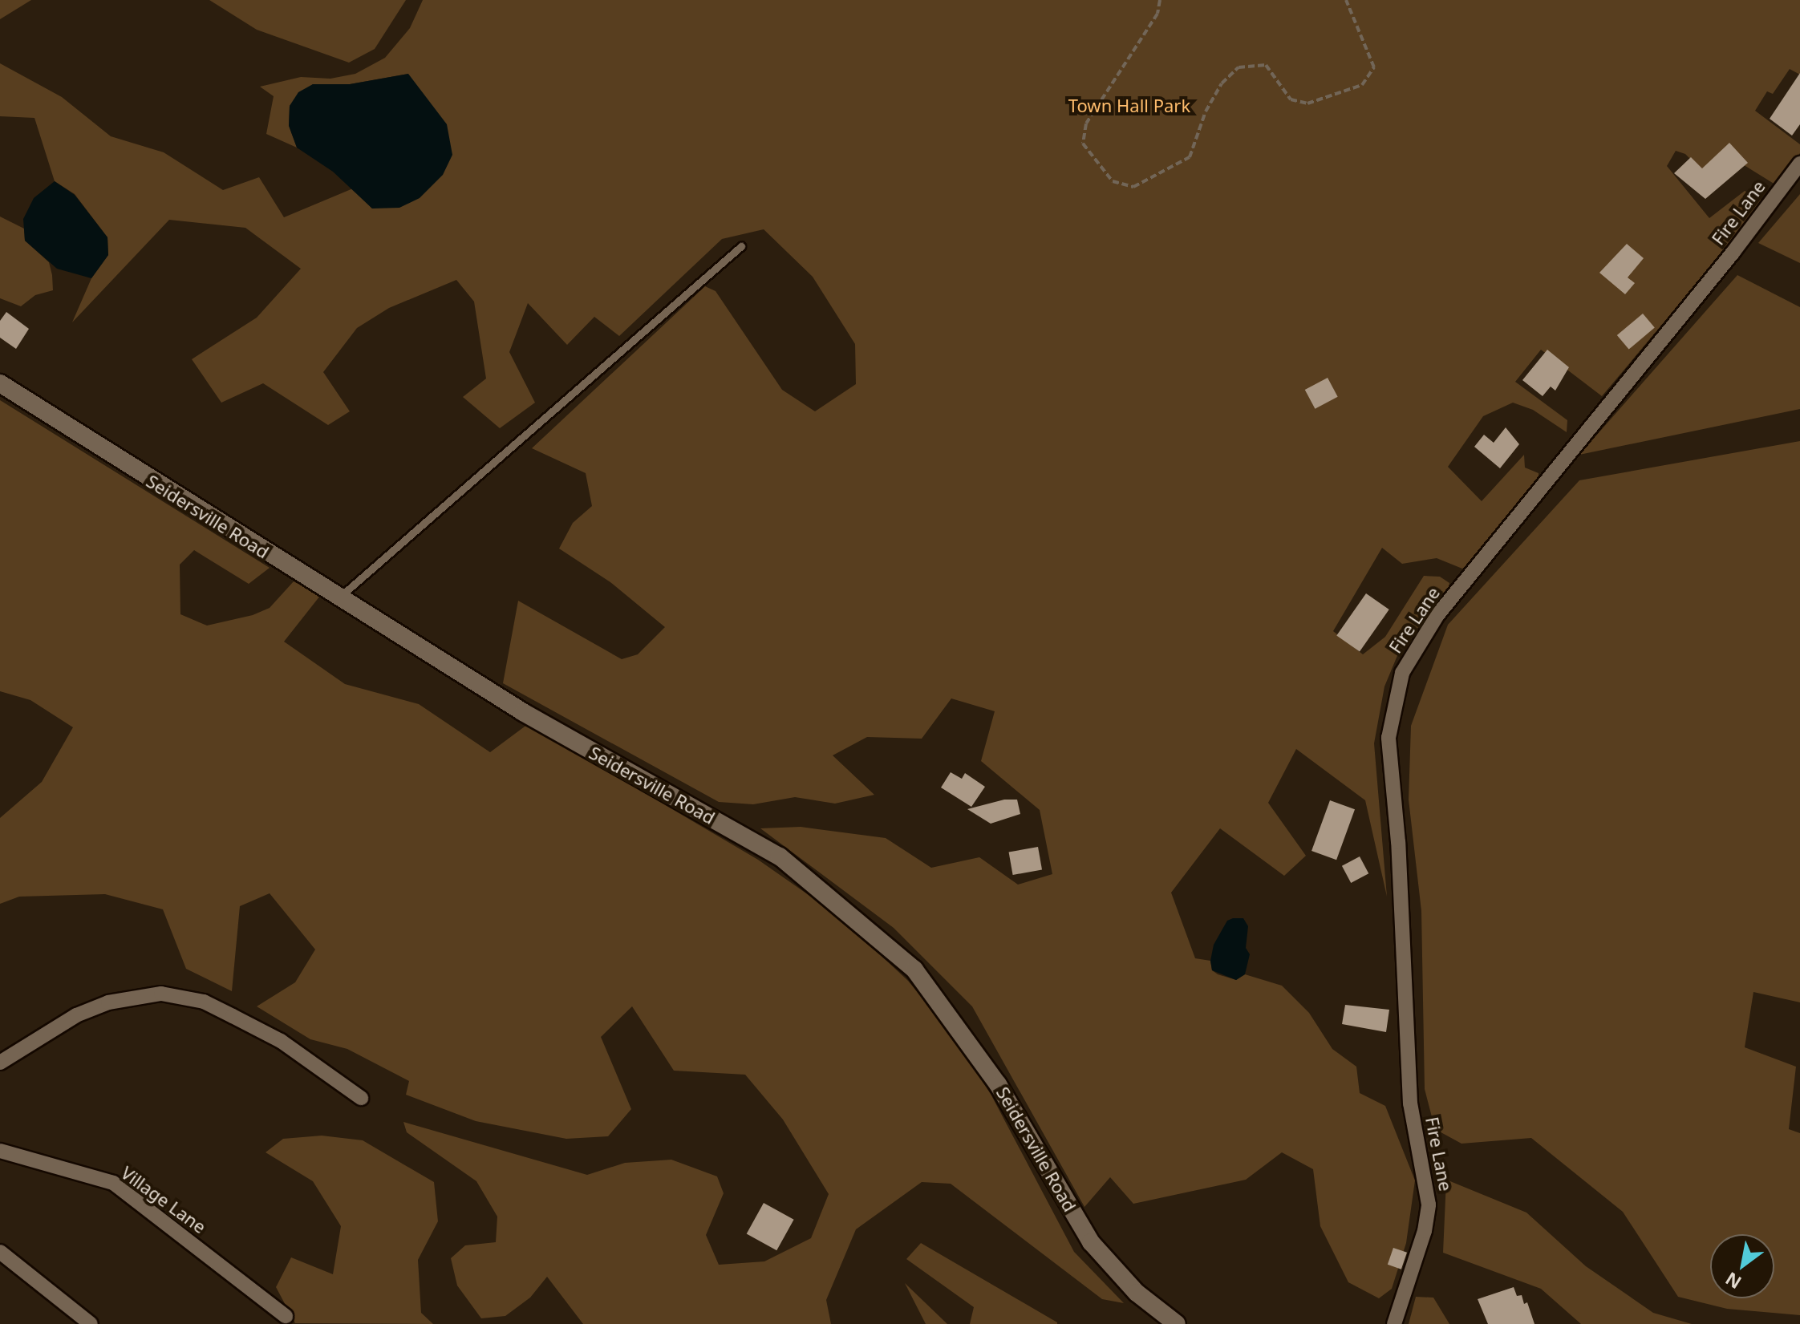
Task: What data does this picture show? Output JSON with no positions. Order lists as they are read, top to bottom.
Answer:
{
  "streets": {
    "street": ["Fire Lane", "Seidersville Road", "Village Lane"]
  },
  "parks": ["Town Hall Park"],
  "north": "bottom left"
}
